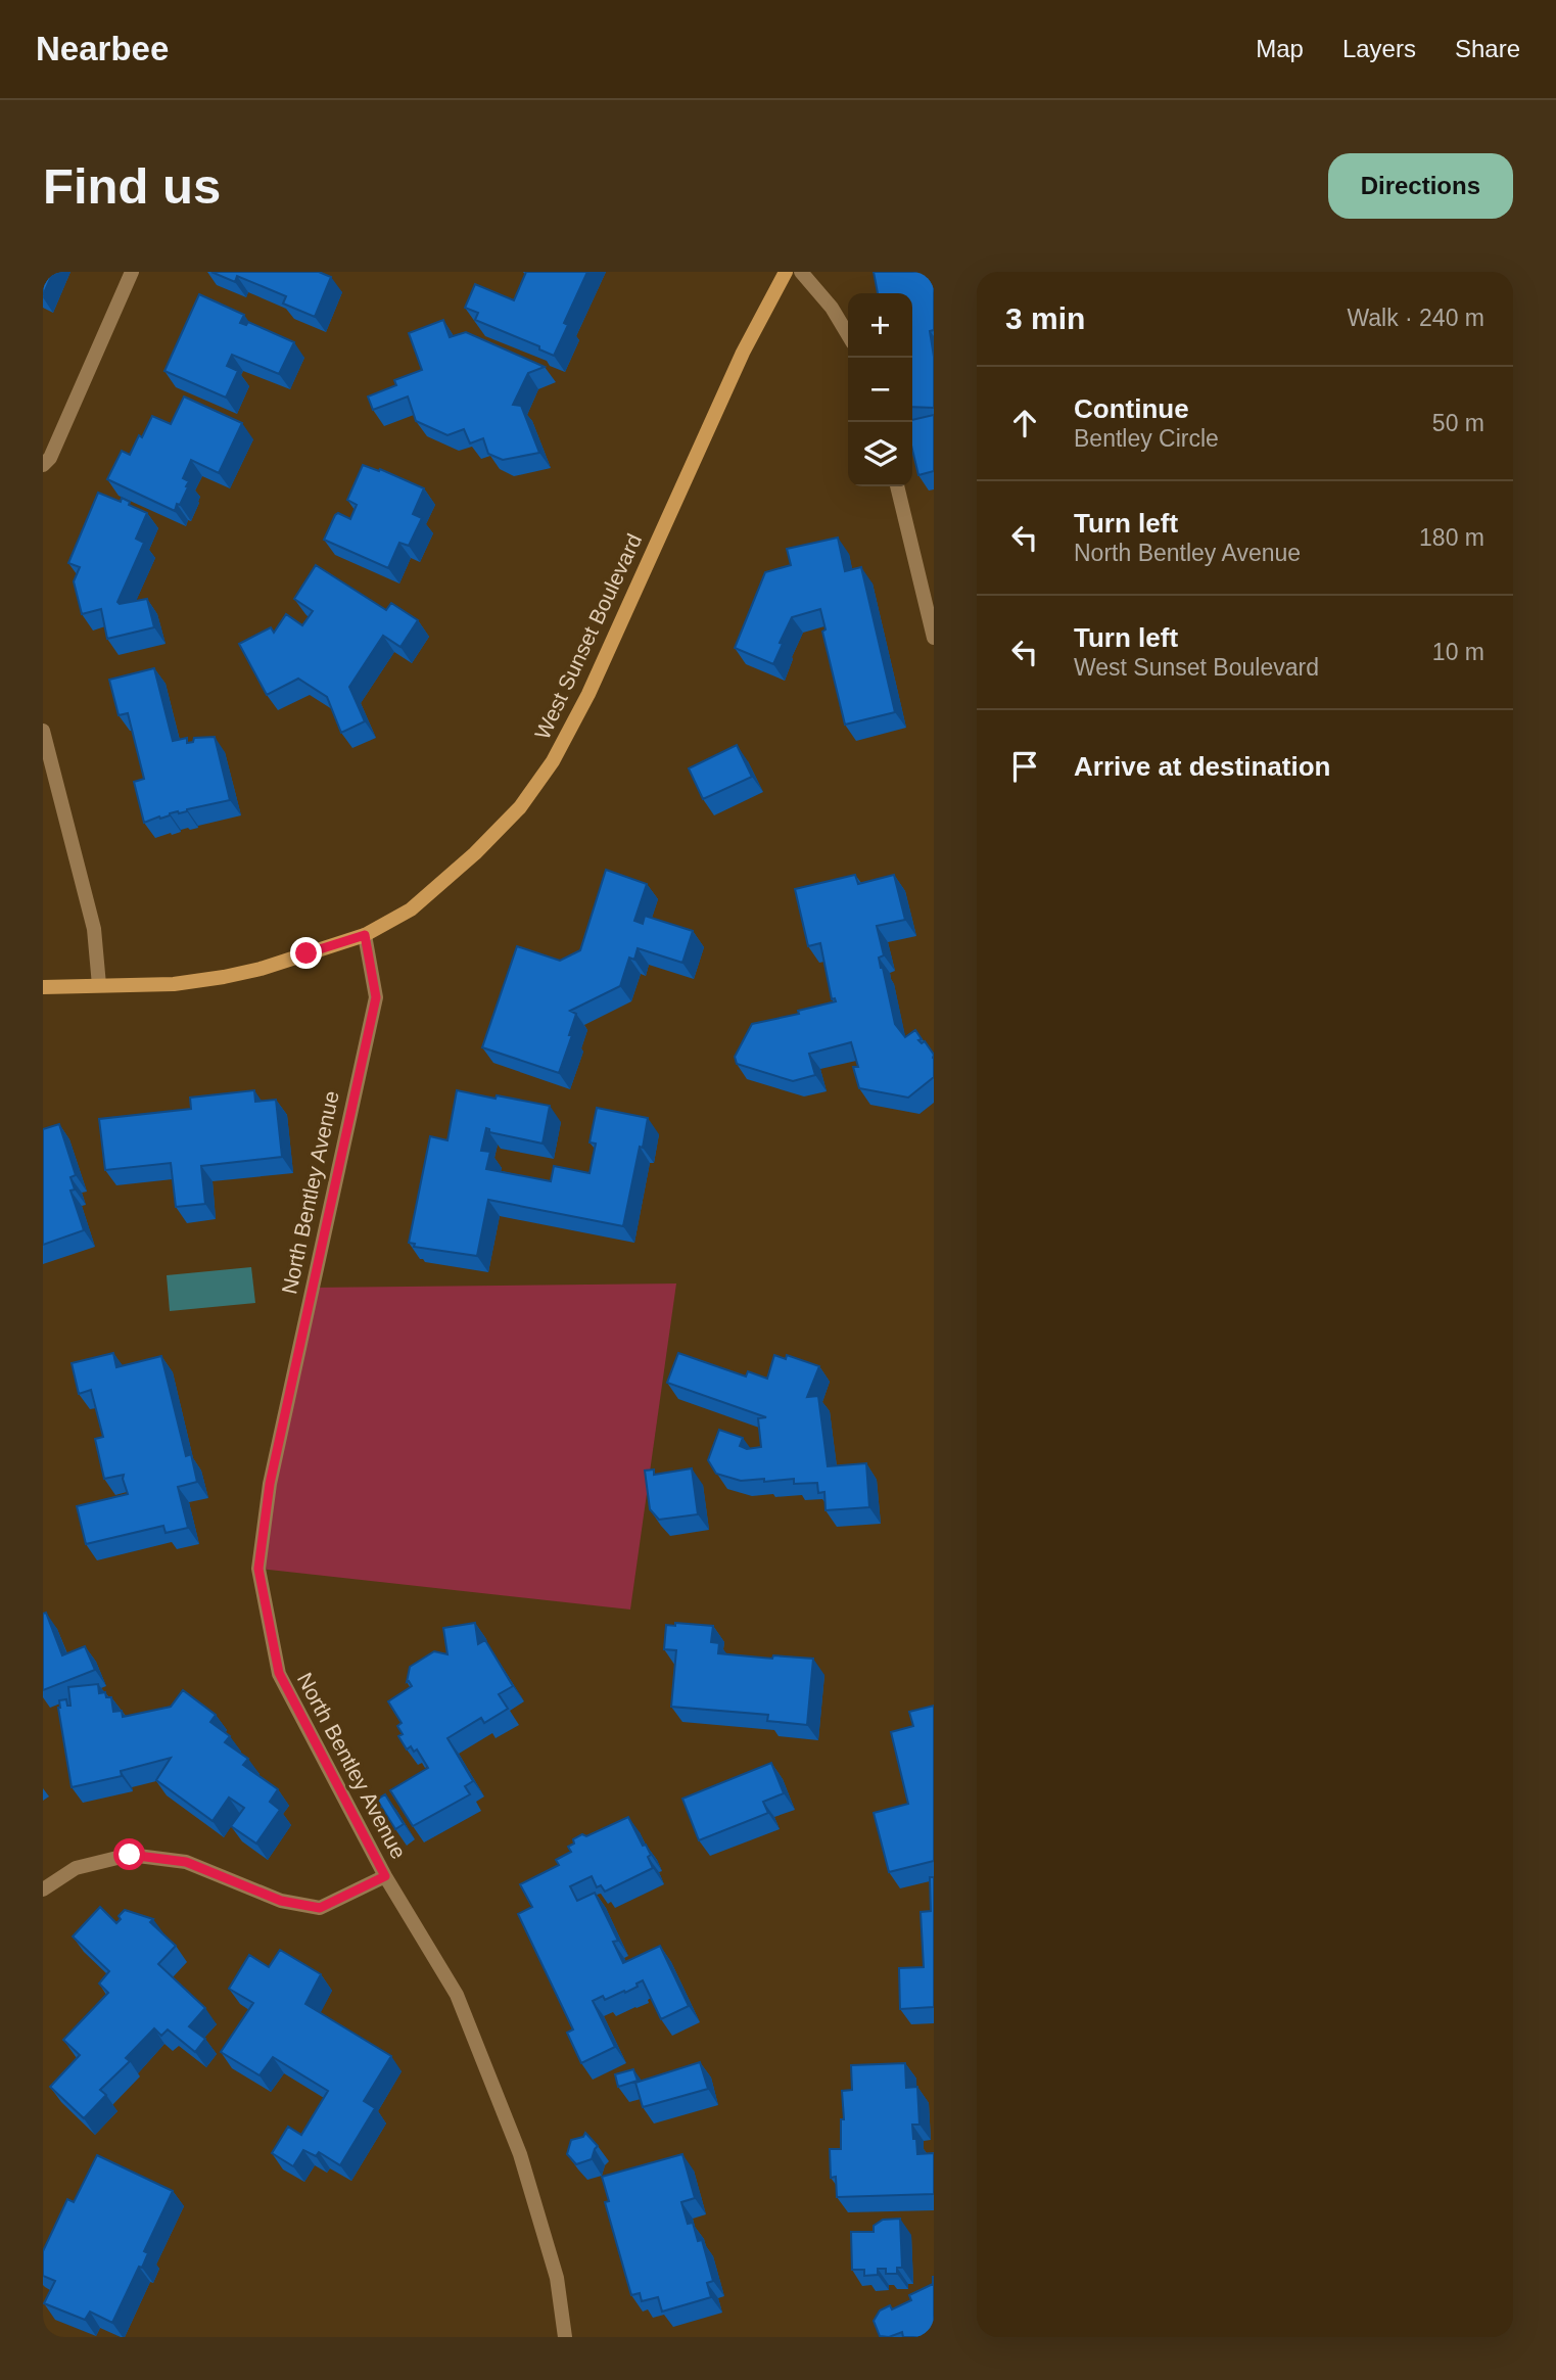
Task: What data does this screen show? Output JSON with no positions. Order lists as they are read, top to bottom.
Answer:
{
  "streets": {
    "main road": ["West Sunset Boulevard"],
    "street": ["North Bentley Avenue"]
  },
  "crossings": [
    ["West Sunset Boulevard", "North Bentley Avenue"]
  ],
  "page": {
    "header": "Nearbee",
    "nav": ["Map", "Layers", "Share"],
    "buttons": "Directions",
    "title": "Find us",
    "heading": ["3 min", "Walk · 240 m"],
    "map_buttons": ["+", "−"],
    "list": [
      ["Continue", "Bentley Circle", "50 m"],
      ["Turn left", "North Bentley Avenue", "180 m"],
      ["Turn left", "West Sunset Boulevard", "10 m"],
      "Arrive at destination"
    ]
  }
}
